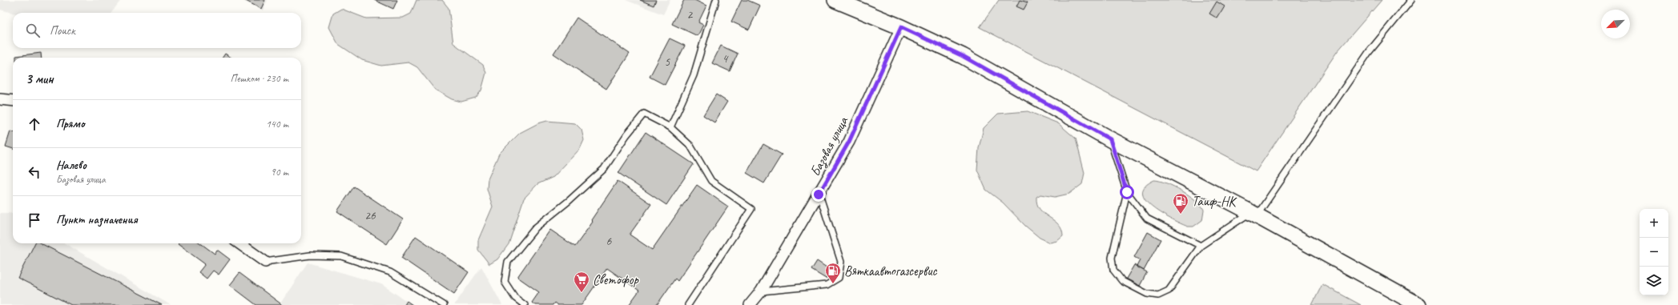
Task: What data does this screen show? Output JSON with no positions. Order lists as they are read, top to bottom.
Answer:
{
  "streets": {
    "street": ["Базовая улица"]
  },
  "places": {
    "fuel station": ["Таиф-НК", "Вяткаавтогазсервис"],
    "supermarket": ["Светофор"]
  },
  "house_numbers": [
    "2",
    "4",
    "5",
    "26",
    "6"
  ],
  "north": "bottom left",
  "page": {
    "search": "Поиск",
    "heading": ["3 мин", "Пешком · 230 m"],
    "list": [
      ["Прямо", "140 m"],
      ["Налево", "Базовая улица", "90 m"],
      "Пункт назначения"
    ],
    "map_buttons": ["+", "−"]
  }
}
